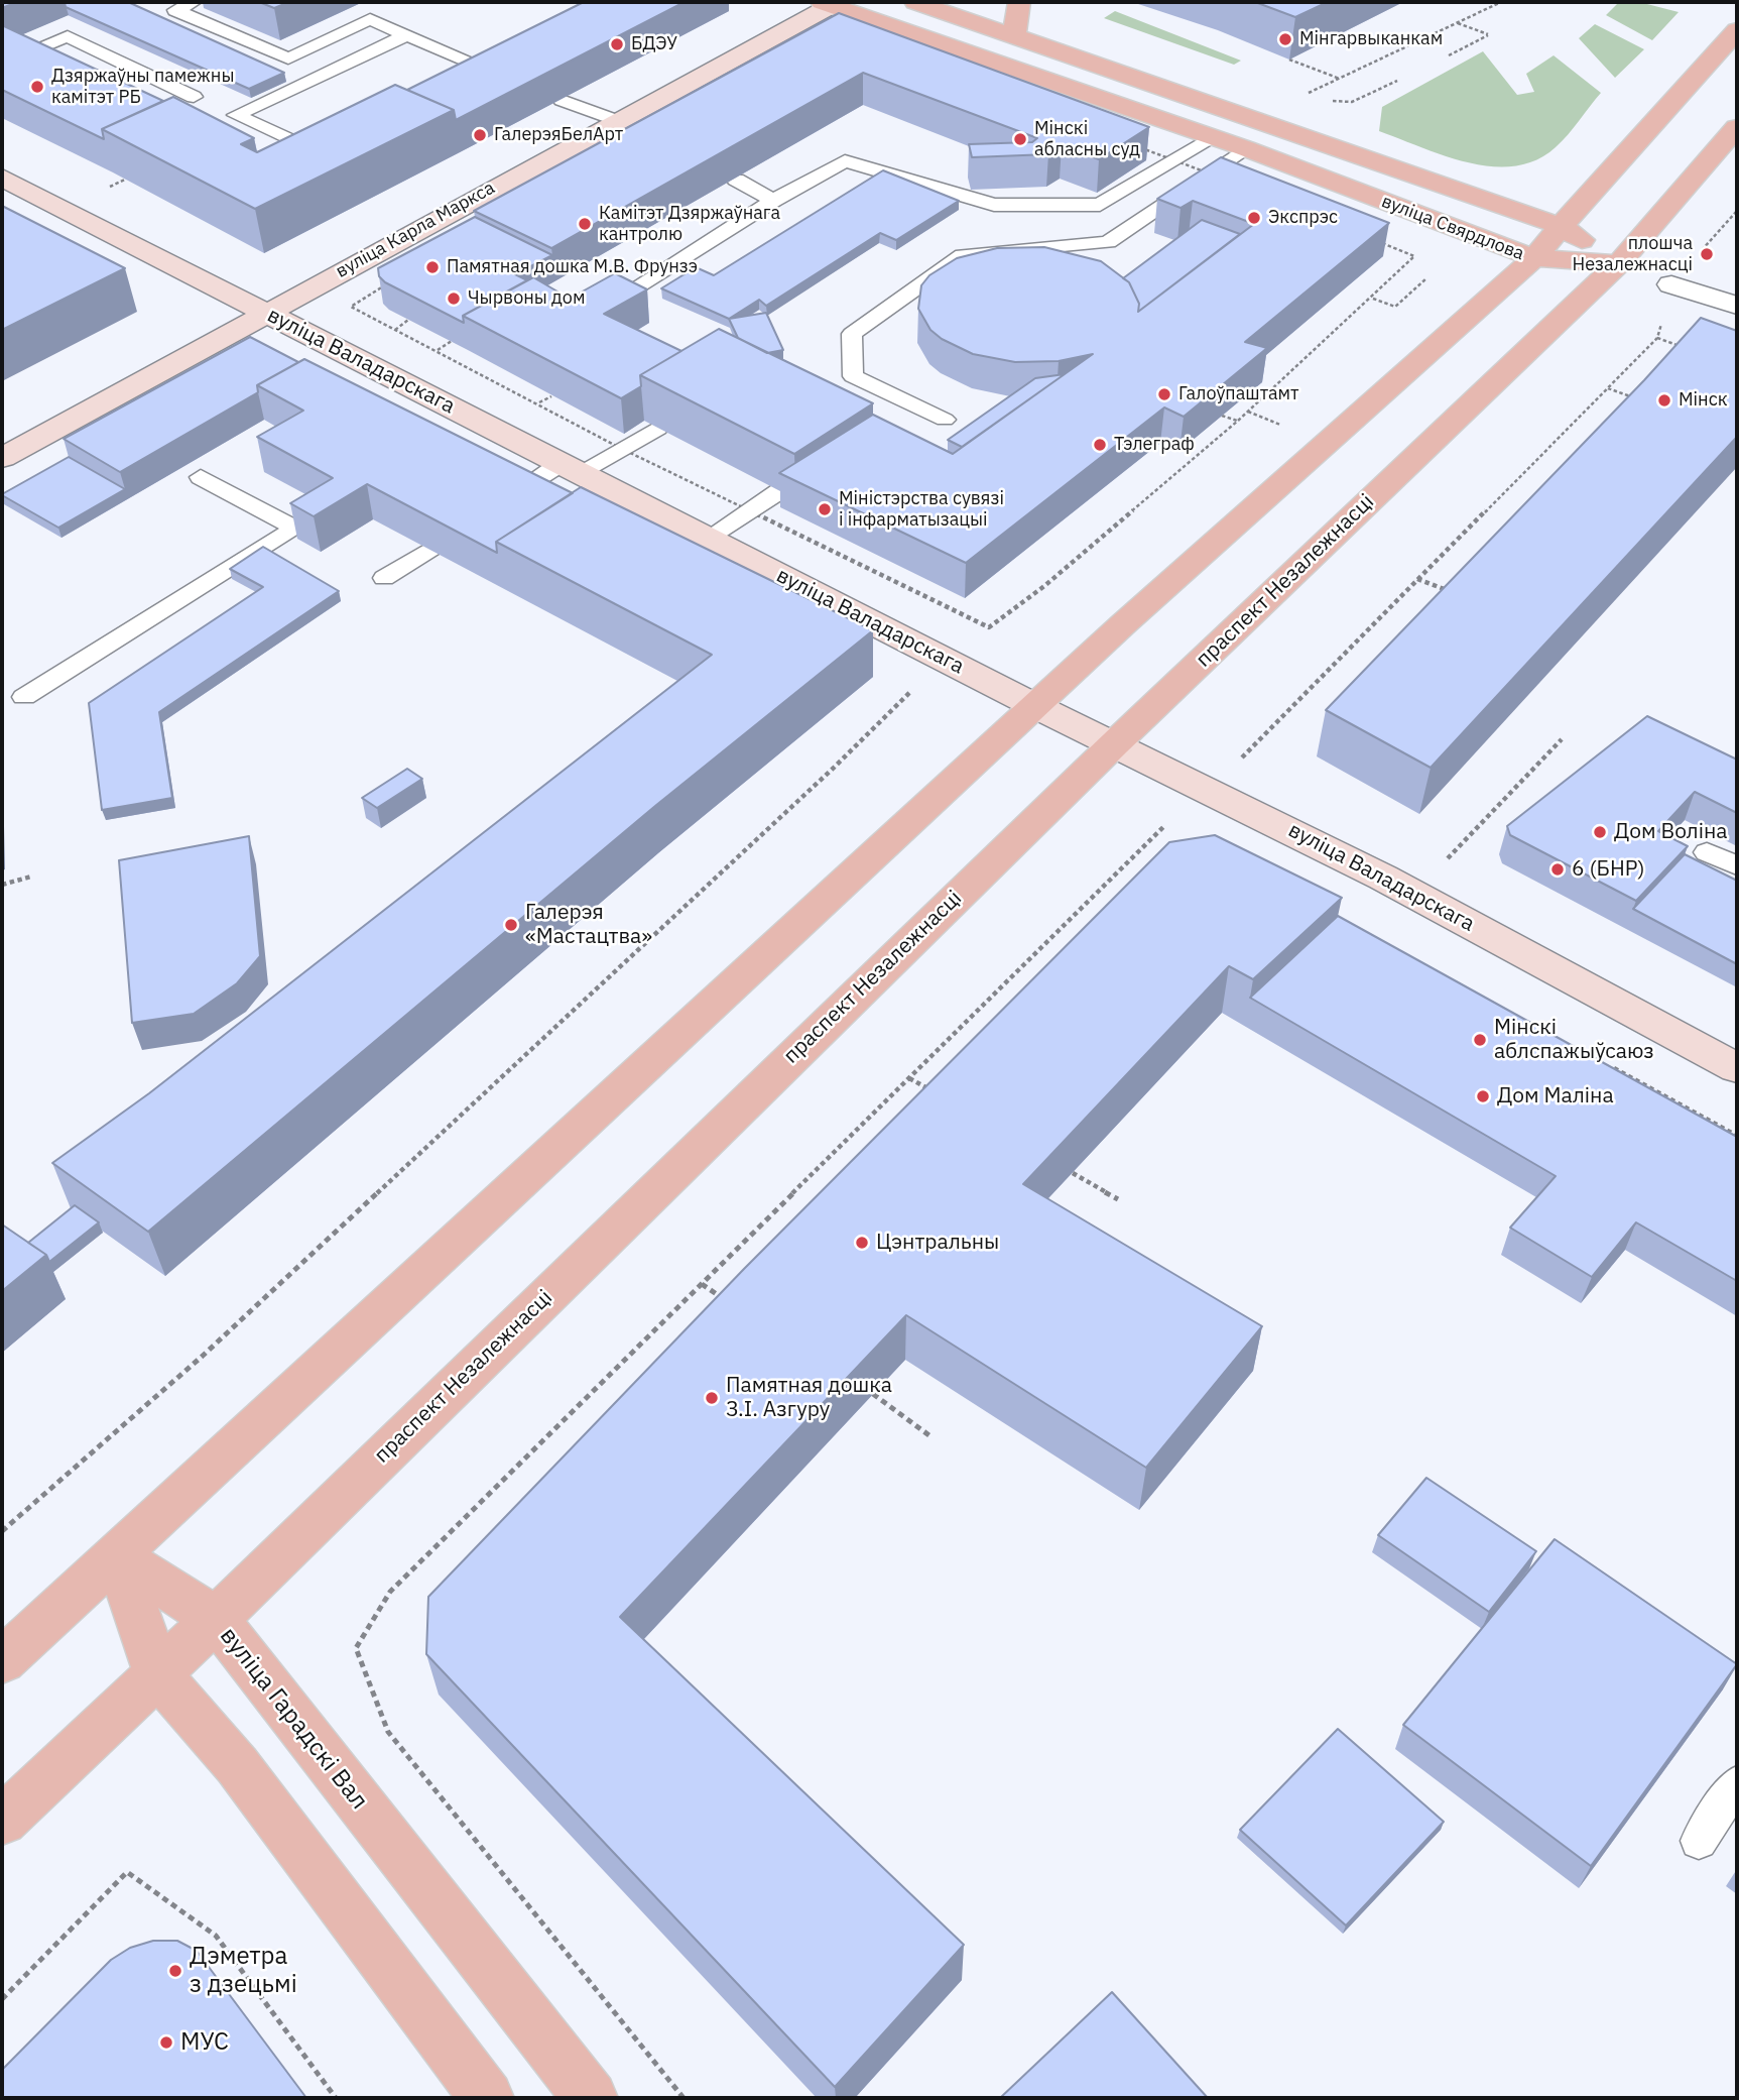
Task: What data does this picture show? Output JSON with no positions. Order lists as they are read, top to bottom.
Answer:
{
  "streets": {
    "main road": [
      "вуліца Свярдлова",
      "вуліца Карла Маркса",
      "вуліца Валадарскага",
      "праспект Незалежнасці",
      "вуліца Гарадскі Вал"
    ]
  },
  "crossings": [
    ["вуліца Свярдлова", "вуліца Карла Маркса"],
    ["вуліца Свярдлова", "праспект Незалежнасці"],
    ["вуліца Карла Маркса", "вуліца Валадарскага"],
    ["вуліца Валадарскага", "праспект Незалежнасці"],
    ["праспект Незалежнасці", "вуліца Гарадскі Вал"]
  ],
  "places": [
    "Мінгарвыканкам",
    "БДЭУ",
    "Дзяржаўны памежны камітэт РБ",
    "ГалерэяБелАрт",
    "Мінскі абласны суд",
    "Экспрэс",
    "Камітэт Дзяржаўнага кантролю",
    "плошча Незалежнасці",
    "Памятная дошка М.В. Фрунзэ",
    "Чырвоны дом",
    "Галоўпаштамт",
    "Мінск",
    "Тэлеграф",
    "Міністэрства сувязі і інфарматызацыі",
    "Дом Воліна",
    "6 (БНР)",
    "Галерэя «Мастацтва»",
    "Мінскі аблспажыўсаюз",
    "Дом Маліна",
    "Цэнтральны",
    "Памятная дошка З.І. Азгуру",
    "Дэметра з дзецьмі",
    "МУС"
  ]
}
